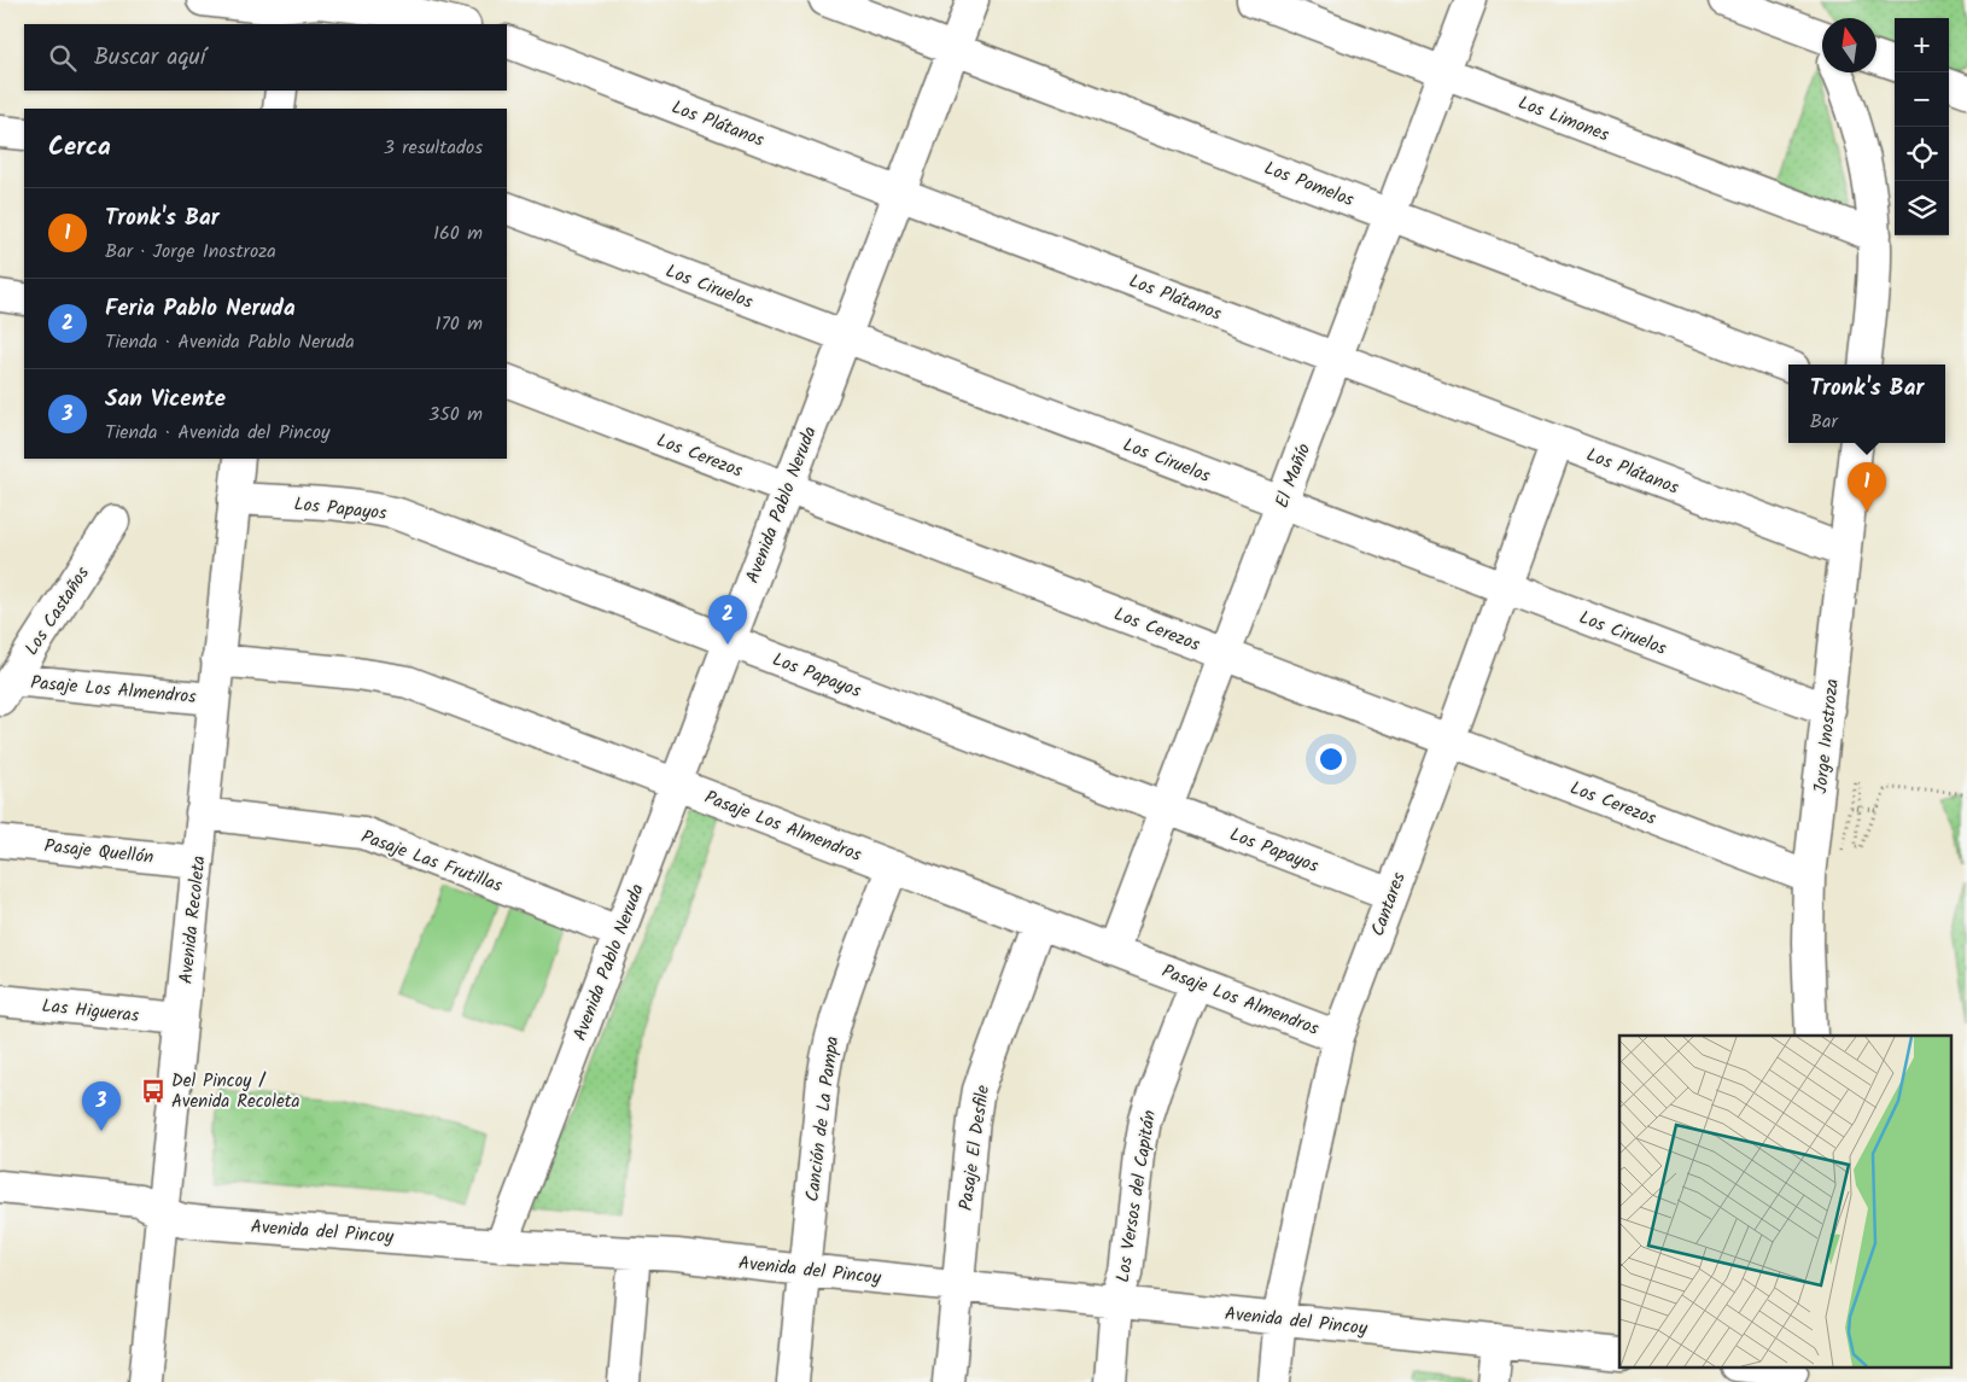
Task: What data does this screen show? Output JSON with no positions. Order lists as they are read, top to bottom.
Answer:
{
  "streets": {
    "street": [
      "Los Limones",
      "Los Plátanos",
      "Los Pomelos",
      "Los Ciruelos",
      "Los Cerezos",
      "El Mañío",
      "Avenida Pablo Neruda",
      "Los Papayos",
      "Los Castaños",
      "Pasaje Los Almendros",
      "Jorge Inostroza",
      "Pasaje Quellón",
      "Pasaje Las Frutillas",
      "Cantares",
      "Avenida Recoleta",
      "Las Higueras",
      "Canción de La Pampa",
      "Pasaje El Desfile",
      "Los Versos del Capitán",
      "Avenida del Pincoy"
    ]
  },
  "crossings": [
    ["Los Limones", "El Mañío"],
    ["Los Plátanos", "El Mañío"],
    ["Los Plátanos", "Avenida Pablo Neruda"],
    ["Los Plátanos", "Jorge Inostroza"],
    ["Los Plátanos", "Cantares"],
    ["Los Pomelos", "El Mañío"],
    ["Los Pomelos", "Avenida Pablo Neruda"],
    ["Los Ciruelos", "El Mañío"],
    ["Los Ciruelos", "Avenida Pablo Neruda"],
    ["Los Ciruelos", "Jorge Inostroza"],
    ["Los Ciruelos", "Cantares"],
    ["Los Cerezos", "El Mañío"],
    ["Los Cerezos", "Avenida Pablo Neruda"],
    ["Los Cerezos", "Jorge Inostroza"],
    ["Los Cerezos", "Cantares"],
    ["El Mañío", "Los Papayos"],
    ["El Mañío", "Pasaje Los Almendros"],
    ["Avenida Pablo Neruda", "Los Papayos"],
    ["Avenida Pablo Neruda", "Pasaje Los Almendros"],
    ["Avenida Pablo Neruda", "Pasaje Las Frutillas"],
    ["Avenida Pablo Neruda", "Avenida del Pincoy"],
    ["Los Papayos", "Cantares"],
    ["Los Papayos", "Avenida Recoleta"],
    ["Los Castaños", "Pasaje Los Almendros"],
    ["Pasaje Los Almendros", "Cantares"],
    ["Pasaje Los Almendros", "Avenida Recoleta"],
    ["Pasaje Los Almendros", "Canción de La Pampa"],
    ["Pasaje Los Almendros", "Pasaje El Desfile"],
    ["Pasaje Los Almendros", "Los Versos del Capitán"],
    ["Pasaje Quellón", "Avenida Recoleta"],
    ["Pasaje Las Frutillas", "Avenida Recoleta"],
    ["Cantares", "Avenida del Pincoy"],
    ["Avenida Recoleta", "Las Higueras"],
    ["Avenida Recoleta", "Avenida del Pincoy"],
    ["Canción de La Pampa", "Avenida del Pincoy"],
    ["Pasaje El Desfile", "Avenida del Pincoy"],
    ["Los Versos del Capitán", "Avenida del Pincoy"]
  ],
  "places": {
    "bus stop": ["Del Pincoy / Avenida Recoleta"]
  },
  "north": "top",
  "page": {
    "map_buttons": ["+", "−"],
    "search": "Buscar aquí",
    "heading": ["Cerca", "3 resultados"],
    "list": [
      {
        "mark": "1",
        "name": "Tronk's Bar",
        "note": "Bar · Jorge Inostroza",
        "value": "160 m"
      },
      {
        "mark": "2",
        "name": "Feria Pablo Neruda",
        "note": "Tienda · Avenida Pablo Neruda",
        "value": "170 m"
      },
      {
        "mark": "3",
        "name": "San Vicente",
        "note": "Tienda · Avenida del Pincoy",
        "value": "350 m"
      }
    ],
    "popup": ["Tronk's Bar", "Bar"],
    "pins": ["1", "2", "3"]
  }
}
